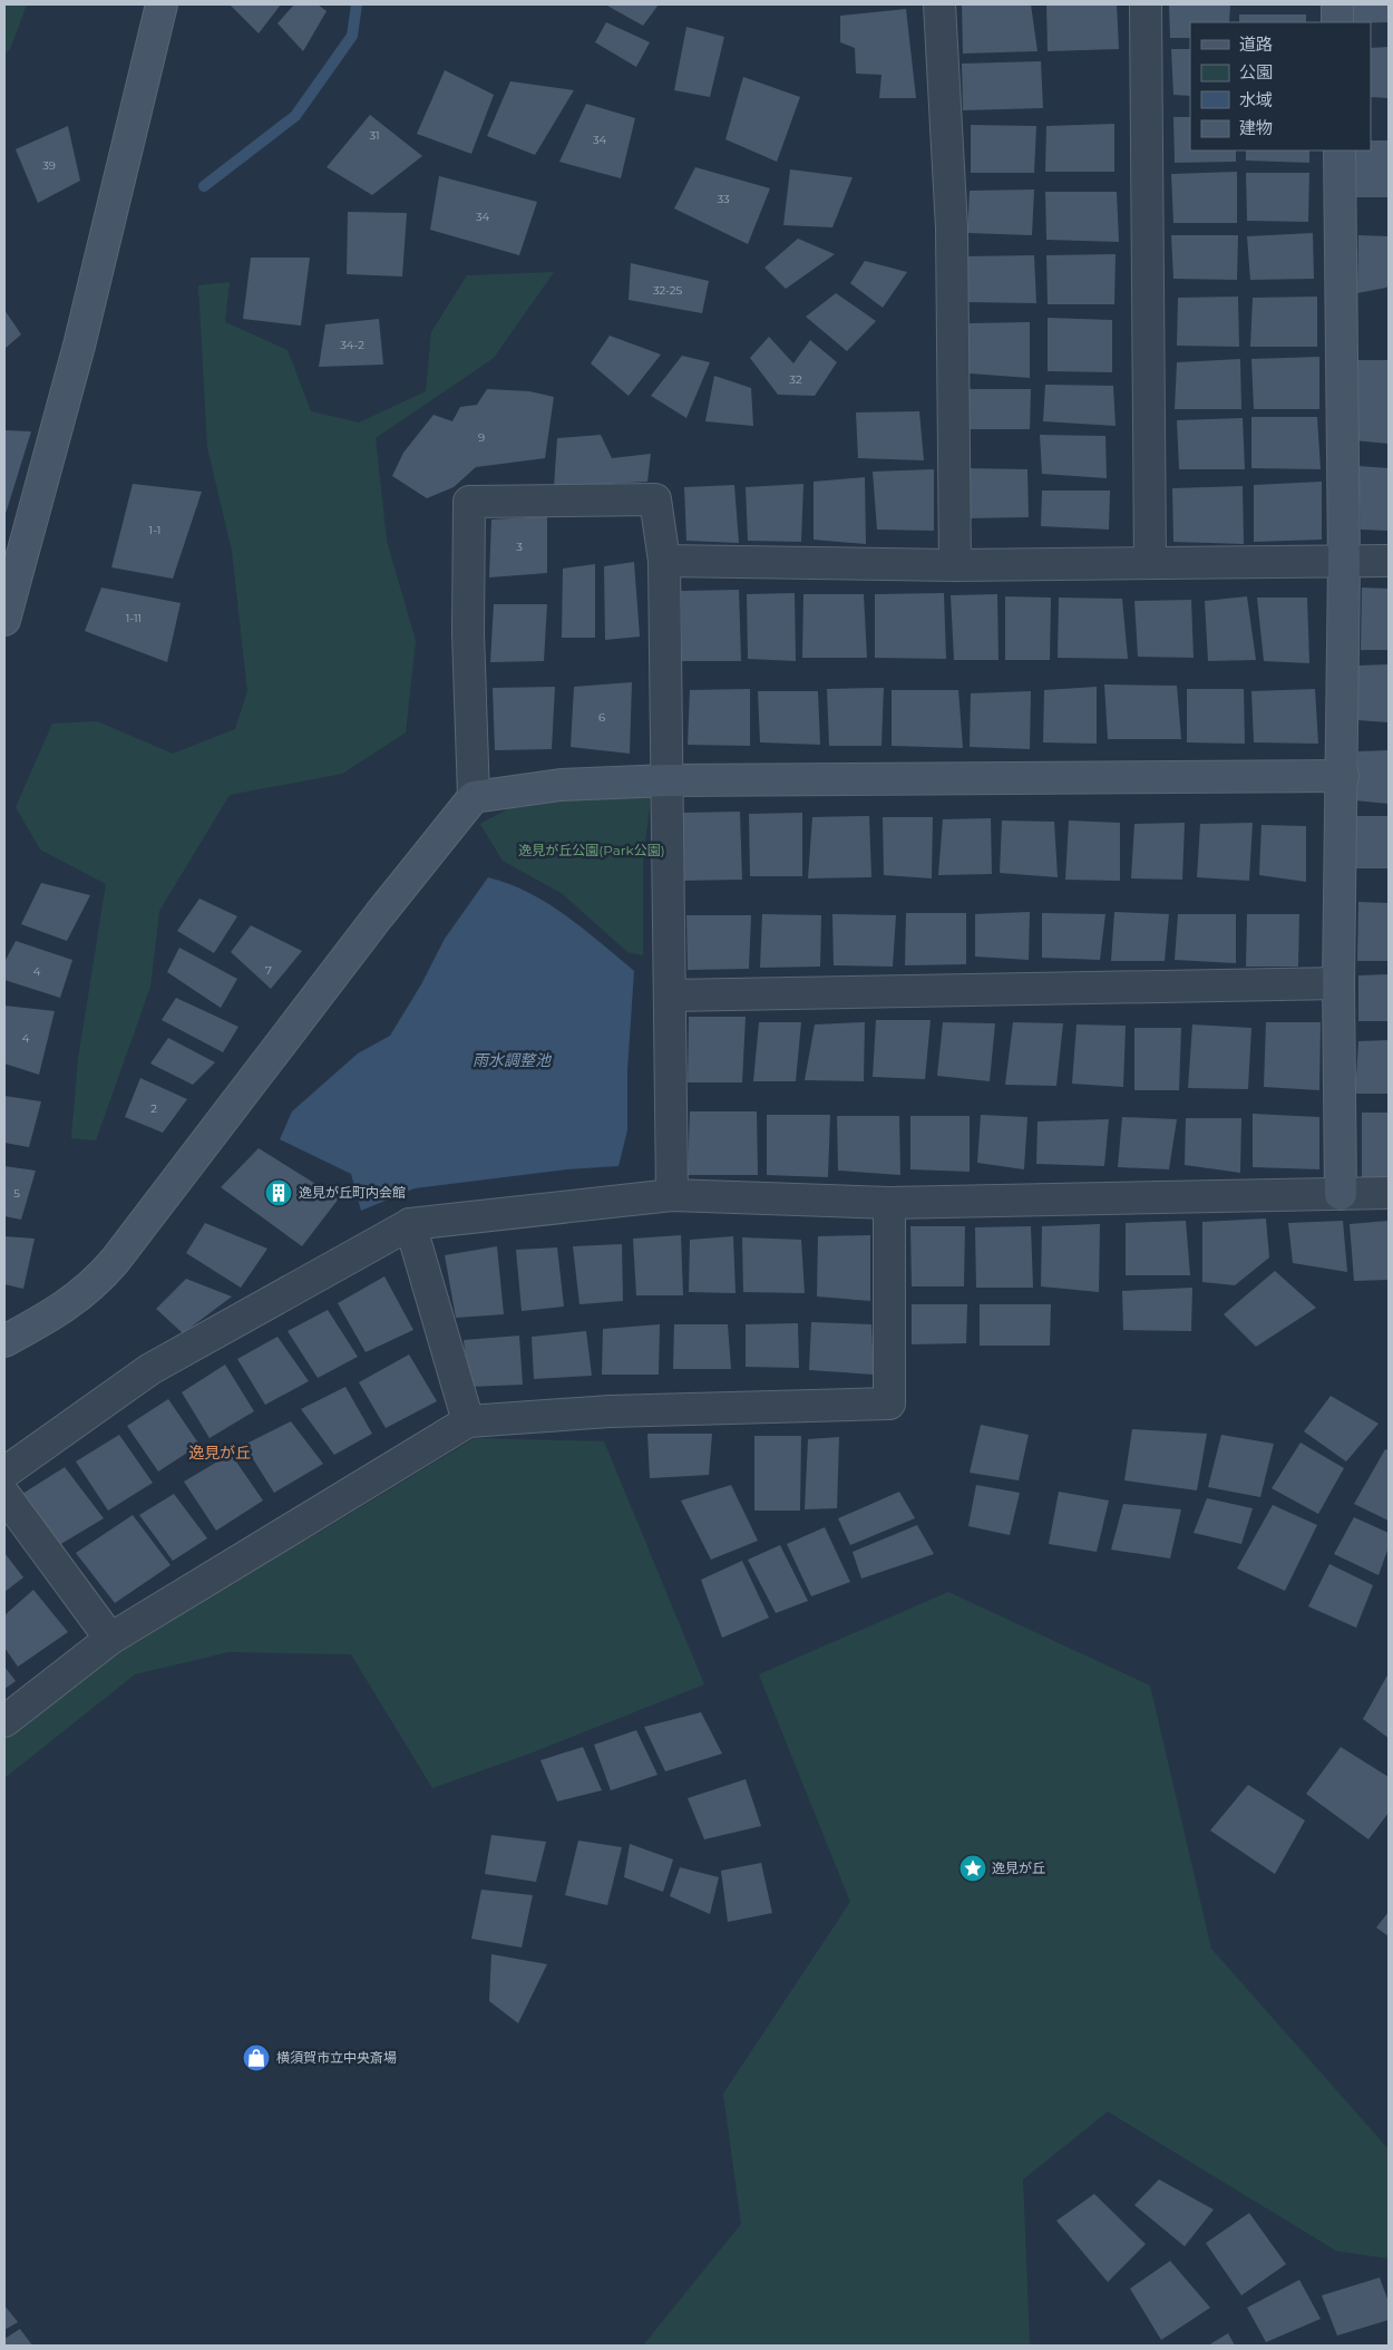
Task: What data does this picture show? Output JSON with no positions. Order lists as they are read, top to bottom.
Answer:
{
  "districts": ["逸見が丘"],
  "water": ["雨水調整池"],
  "parks": ["逸見が丘公園(Park公園)"],
  "places": {
    "building": ["逸見が丘町内会館"],
    "place": ["逸見が丘"],
    "shop": ["横須賀市立中央斎場"]
  },
  "house_numbers": [
    "31",
    "34",
    "39",
    "33",
    "34",
    "32-25",
    "34-2",
    "32",
    "9",
    "1-1",
    "3",
    "1-11",
    "6",
    "7",
    "4",
    "4",
    "2",
    "5"
  ],
  "legend": [
    "道路",
    "公園",
    "水域",
    "建物"
  ]
}
